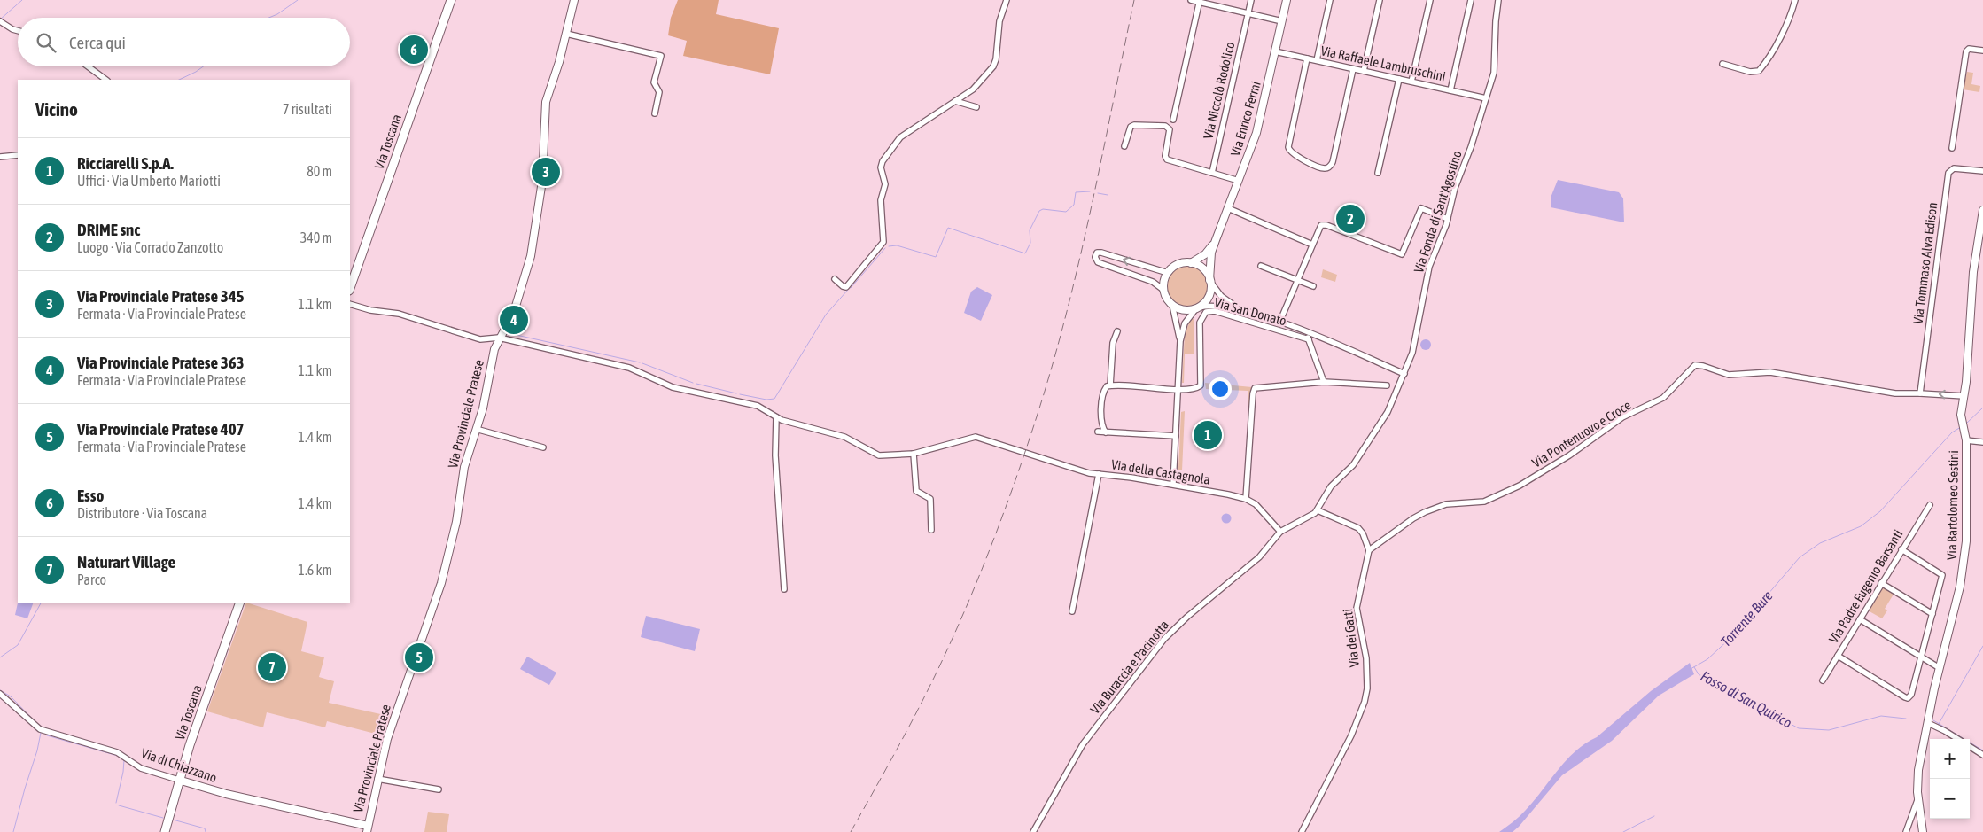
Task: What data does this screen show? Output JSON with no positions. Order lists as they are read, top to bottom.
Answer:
{
  "streets": {
    "main road": ["Via Toscana"],
    "street": [
      "Via Raffaele Lambruschini",
      "Via Niccolò Rodolico",
      "Via Enrico Fermi",
      "Via Fonda di Sant'Agostino",
      "Via Tommaso Alva Edison",
      "Via San Donato",
      "Via Provinciale Pratese",
      "Via Pontenuovo e Croce",
      "Via della Castagnola",
      "Via Bartolomeo Sestini",
      "Via Padre Eugenio Barsanti",
      "Via dei Gatti",
      "Via Buraccia e Pacinotta",
      "Via di Chiazzano"
    ]
  },
  "crossings": [
    ["Via Raffaele Lambruschini", "Via Enrico Fermi"],
    ["Via Raffaele Lambruschini", "Via Fonda di Sant'Agostino"],
    ["Via Toscana", "Via di Chiazzano"],
    ["Via Fonda di Sant'Agostino", "Via Buraccia e Pacinotta"],
    ["Via Tommaso Alva Edison", "Via Pontenuovo e Croce"],
    ["Via Provinciale Pratese", "Via della Castagnola"],
    ["Via Provinciale Pratese", "Via di Chiazzano"],
    ["Via Pontenuovo e Croce", "Via Bartolomeo Sestini"],
    ["Via Pontenuovo e Croce", "Via dei Gatti"],
    ["Via della Castagnola", "Via Buraccia e Pacinotta"]
  ],
  "water": ["Torrente Bure", "Fosso di San Quirico"],
  "page": {
    "search": "Cerca qui",
    "pins": [
      "6",
      "3",
      "2",
      "4",
      "1",
      "5",
      "7"
    ],
    "heading": ["Vicino", "7 risultati"],
    "list": [
      {
        "mark": "1",
        "name": "Ricciarelli S.p.A.",
        "note": "Uffici · Via Umberto Mariotti",
        "value": "80 m"
      },
      {
        "mark": "2",
        "name": "DRIME snc",
        "note": "Luogo · Via Corrado Zanzotto",
        "value": "340 m"
      },
      {
        "mark": "3",
        "name": "Via Provinciale Pratese 345",
        "note": "Fermata · Via Provinciale Pratese",
        "value": "1.1 km"
      },
      {
        "mark": "4",
        "name": "Via Provinciale Pratese 363",
        "note": "Fermata · Via Provinciale Pratese",
        "value": "1.1 km"
      },
      {
        "mark": "5",
        "name": "Via Provinciale Pratese 407",
        "note": "Fermata · Via Provinciale Pratese",
        "value": "1.4 km"
      },
      {
        "mark": "6",
        "name": "Esso",
        "note": "Distributore · Via Toscana",
        "value": "1.4 km"
      },
      {
        "mark": "7",
        "name": "Naturart Village",
        "note": "Parco",
        "value": "1.6 km"
      }
    ],
    "map_buttons": ["+", "−"]
  }
}
